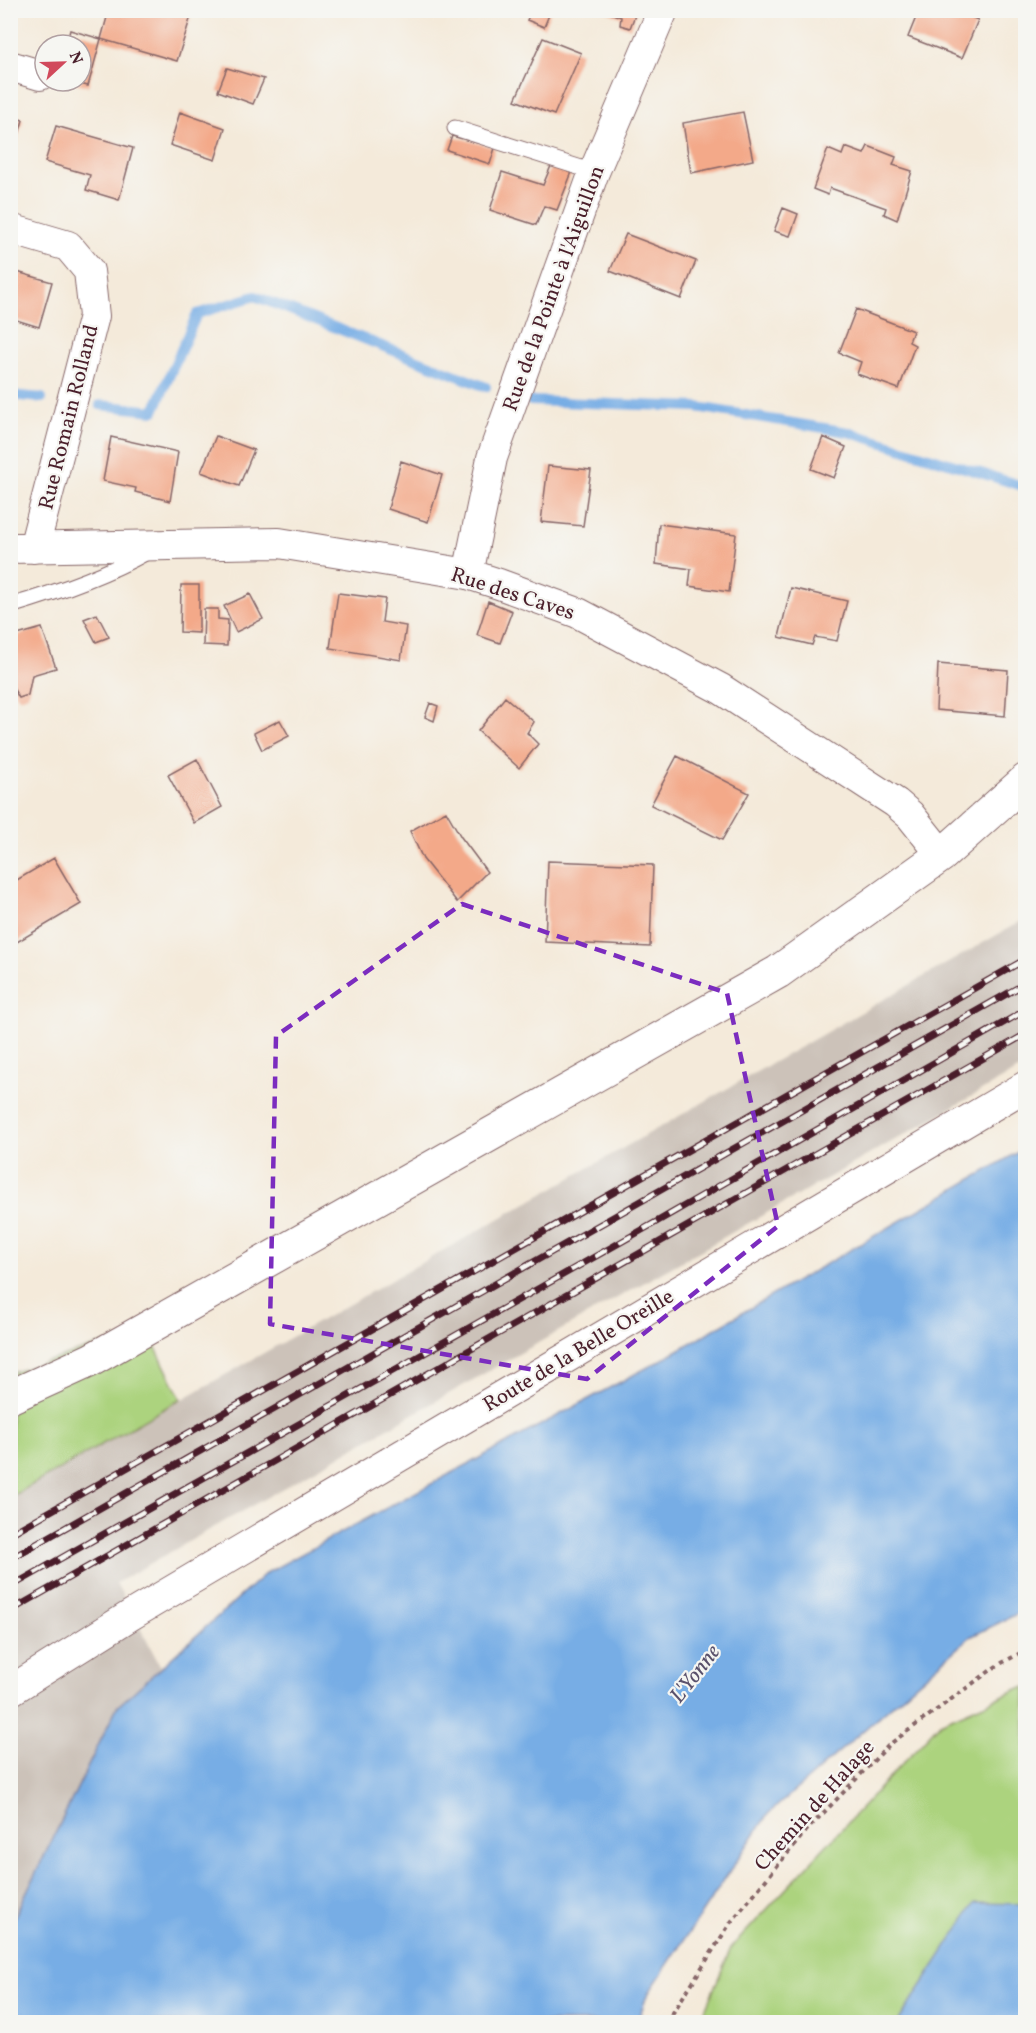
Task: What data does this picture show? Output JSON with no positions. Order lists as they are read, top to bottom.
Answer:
{
  "streets": {
    "street": [
      "Rue de la Pointe à l'Aiguillon",
      "Rue Romain Rolland",
      "Rue des Caves",
      "Route de la Belle Oreille"
    ],
    "path": ["Chemin de Halage"]
  },
  "crossings": [
    ["Rue de la Pointe à l'Aiguillon", "Rue des Caves"],
    ["Rue Romain Rolland", "Rue des Caves"]
  ],
  "water": ["L'Yonne"],
  "north": "right"
}
